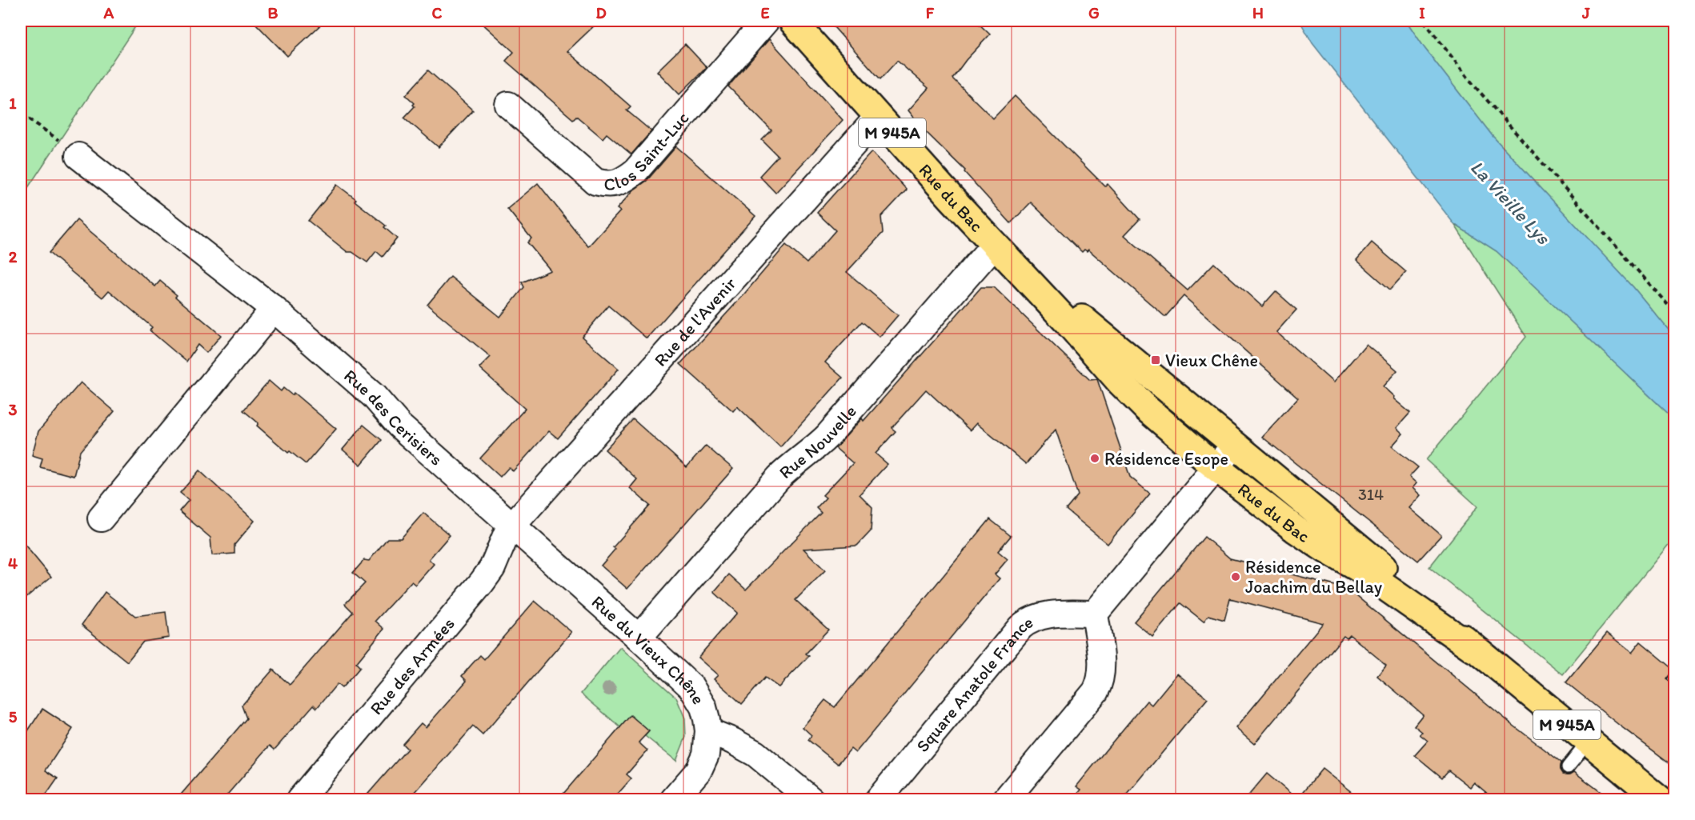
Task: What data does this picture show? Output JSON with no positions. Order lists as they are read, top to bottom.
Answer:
{
  "streets": {
    "main road": ["M 945A", "Rue du Bac"],
    "street": [
      "Clos Saint-Luc",
      "Rue de l'Avenir",
      "Rue des Cerisiers",
      "Rue Nouvelle",
      "Rue du Vieux Chêne",
      "Rue des Armées",
      "Square Anatole France"
    ]
  },
  "crossings": [
    ["Rue du Bac", "Rue de l'Avenir"],
    ["Rue du Bac", "Rue Nouvelle"],
    ["Rue de l'Avenir", "Rue des Cerisiers"],
    ["Rue de l'Avenir", "Rue du Vieux Chêne"],
    ["Rue de l'Avenir", "Rue des Armées"],
    ["Rue des Cerisiers", "Rue du Vieux Chêne"],
    ["Rue des Cerisiers", "Rue des Armées"],
    ["Rue Nouvelle", "Rue du Vieux Chêne"],
    ["Rue du Vieux Chêne", "Rue des Armées"]
  ],
  "water": ["La Vieille Lys"],
  "places": {
    "transit": ["Vieux Chêne"],
    "other": ["Résidence Esope", "Résidence Joachim du Bellay"]
  },
  "house_numbers": ["314"],
  "grid": {
    "columns": [
      "A",
      "B",
      "C",
      "D",
      "E",
      "F",
      "G",
      "H",
      "I",
      "J"
    ],
    "rows": [
      "1",
      "2",
      "3",
      "4",
      "5"
    ]
  }
}
